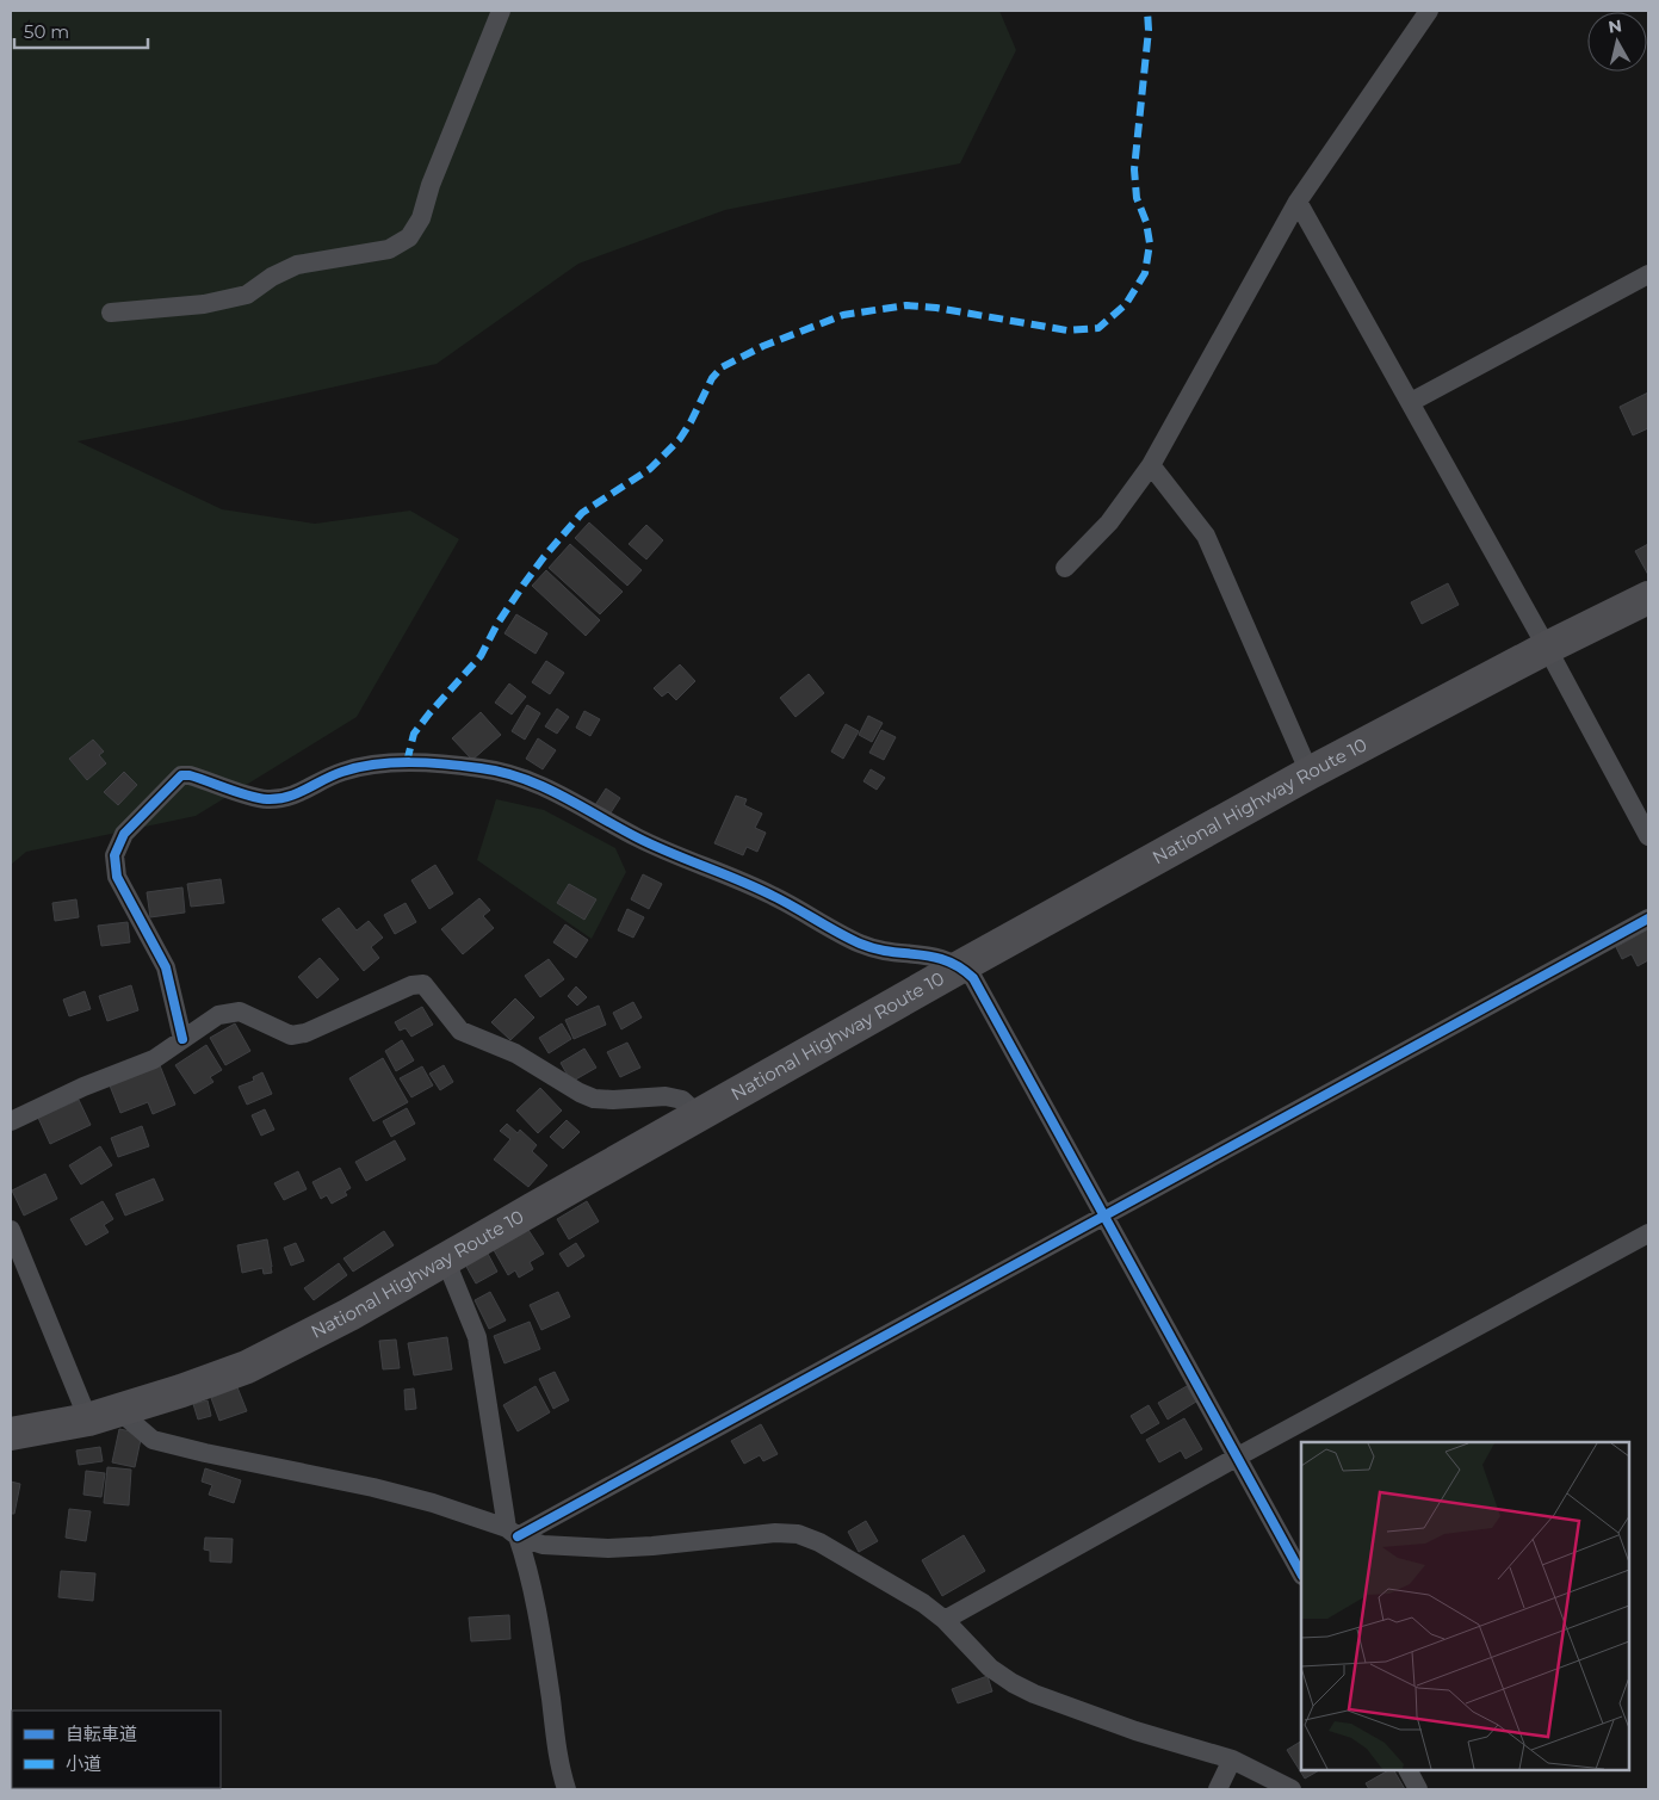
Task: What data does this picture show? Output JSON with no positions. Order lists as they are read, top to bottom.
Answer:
{
  "streets": {
    "highway": ["National Highway Route 10"]
  },
  "legend": ["自転車道", "小道"],
  "scale_bar": "50 m",
  "north": "top"
}
